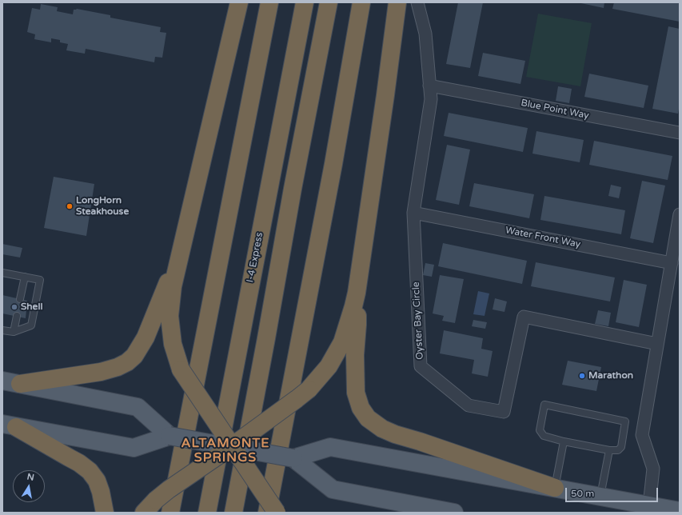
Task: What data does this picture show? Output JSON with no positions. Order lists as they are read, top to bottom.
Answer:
{
  "streets": {
    "highway": ["I-4 Express"],
    "street": ["Blue Point Way", "Water Front Way", "Oyster Bay Circle"]
  },
  "crossings": [
    ["Blue Point Way", "Oyster Bay Circle"],
    ["Water Front Way", "Oyster Bay Circle"]
  ],
  "districts": ["ALTAMONTE SPRINGS"],
  "places": ["LongHorn Steakhouse", "Shell", "Marathon"],
  "scale_bar": "50 m",
  "north": "top"
}
